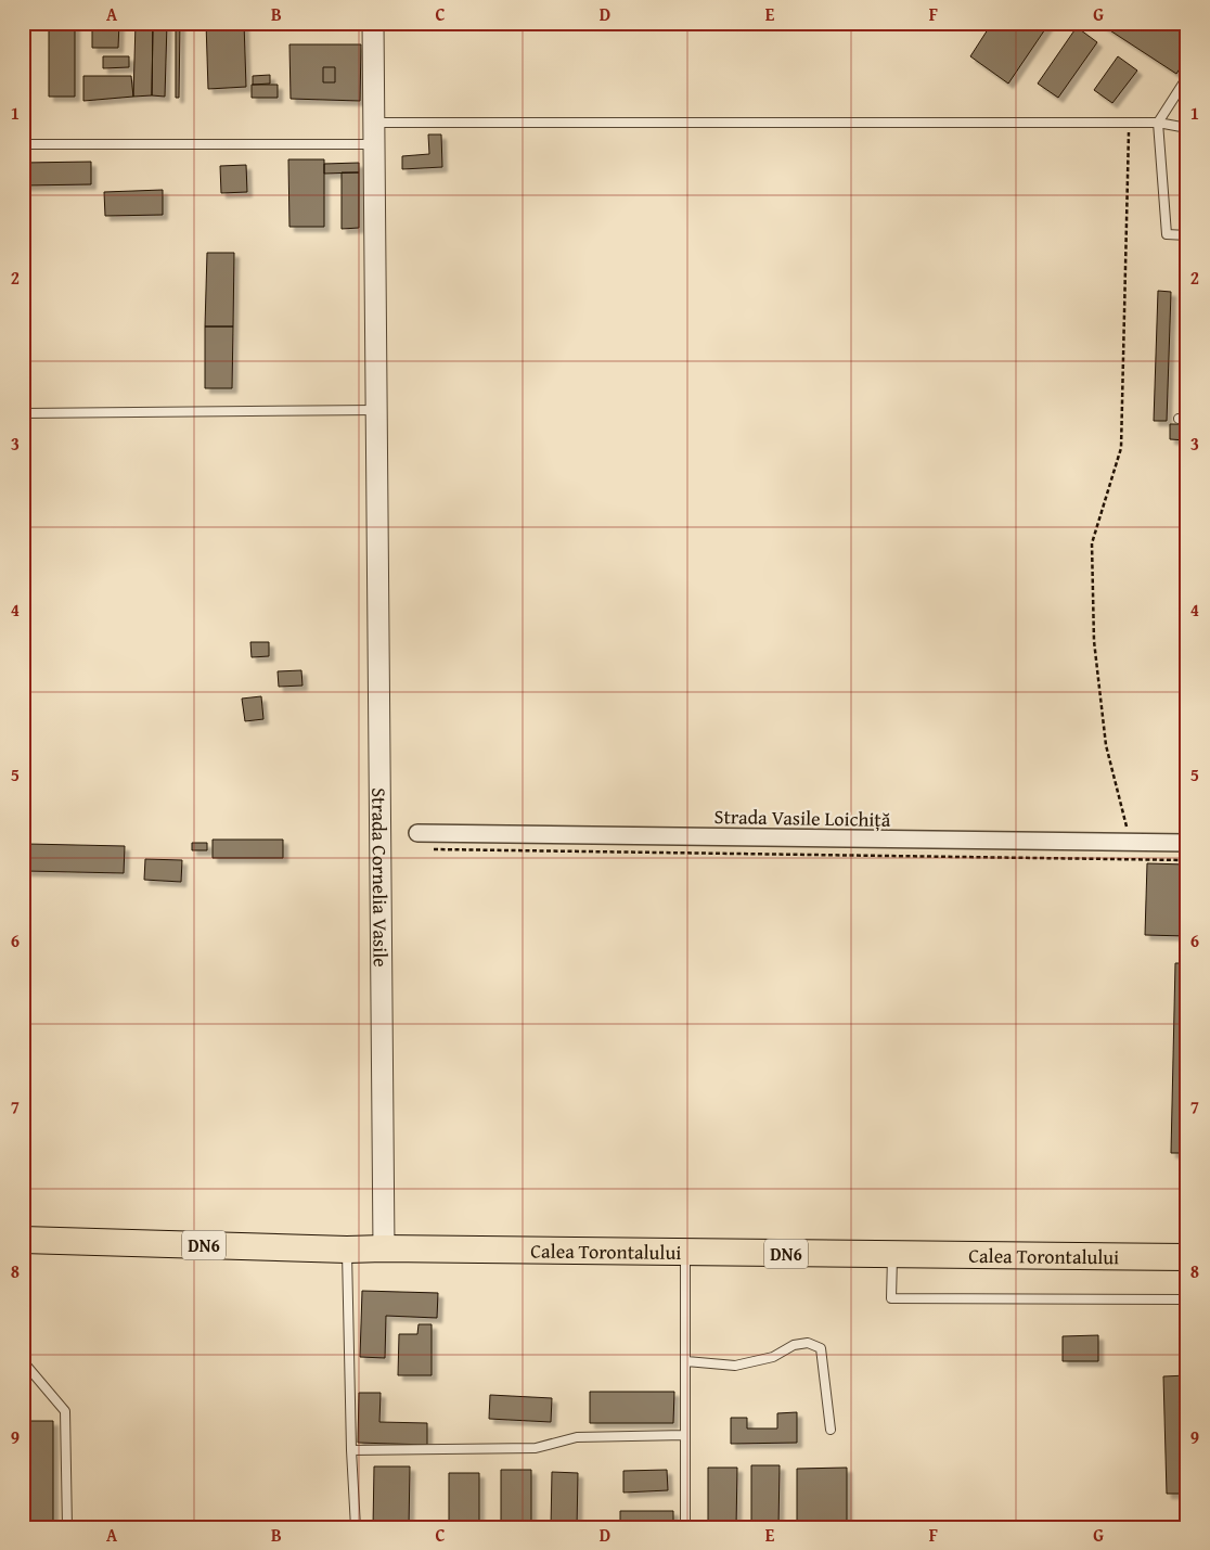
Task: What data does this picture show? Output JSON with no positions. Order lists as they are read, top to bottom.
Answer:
{
  "streets": {
    "main road": ["DN6", "Calea Torontalului"],
    "street": ["Strada Vasile Loichiță", "Strada Cornelia Vasile"]
  },
  "crossings": [
    ["Strada Cornelia Vasile", "Calea Torontalului"]
  ],
  "grid": {
    "columns": [
      "A",
      "B",
      "C",
      "D",
      "E",
      "F",
      "G"
    ],
    "rows": [
      "1",
      "2",
      "3",
      "4",
      "5",
      "6",
      "7",
      "8",
      "9"
    ]
  }
}
